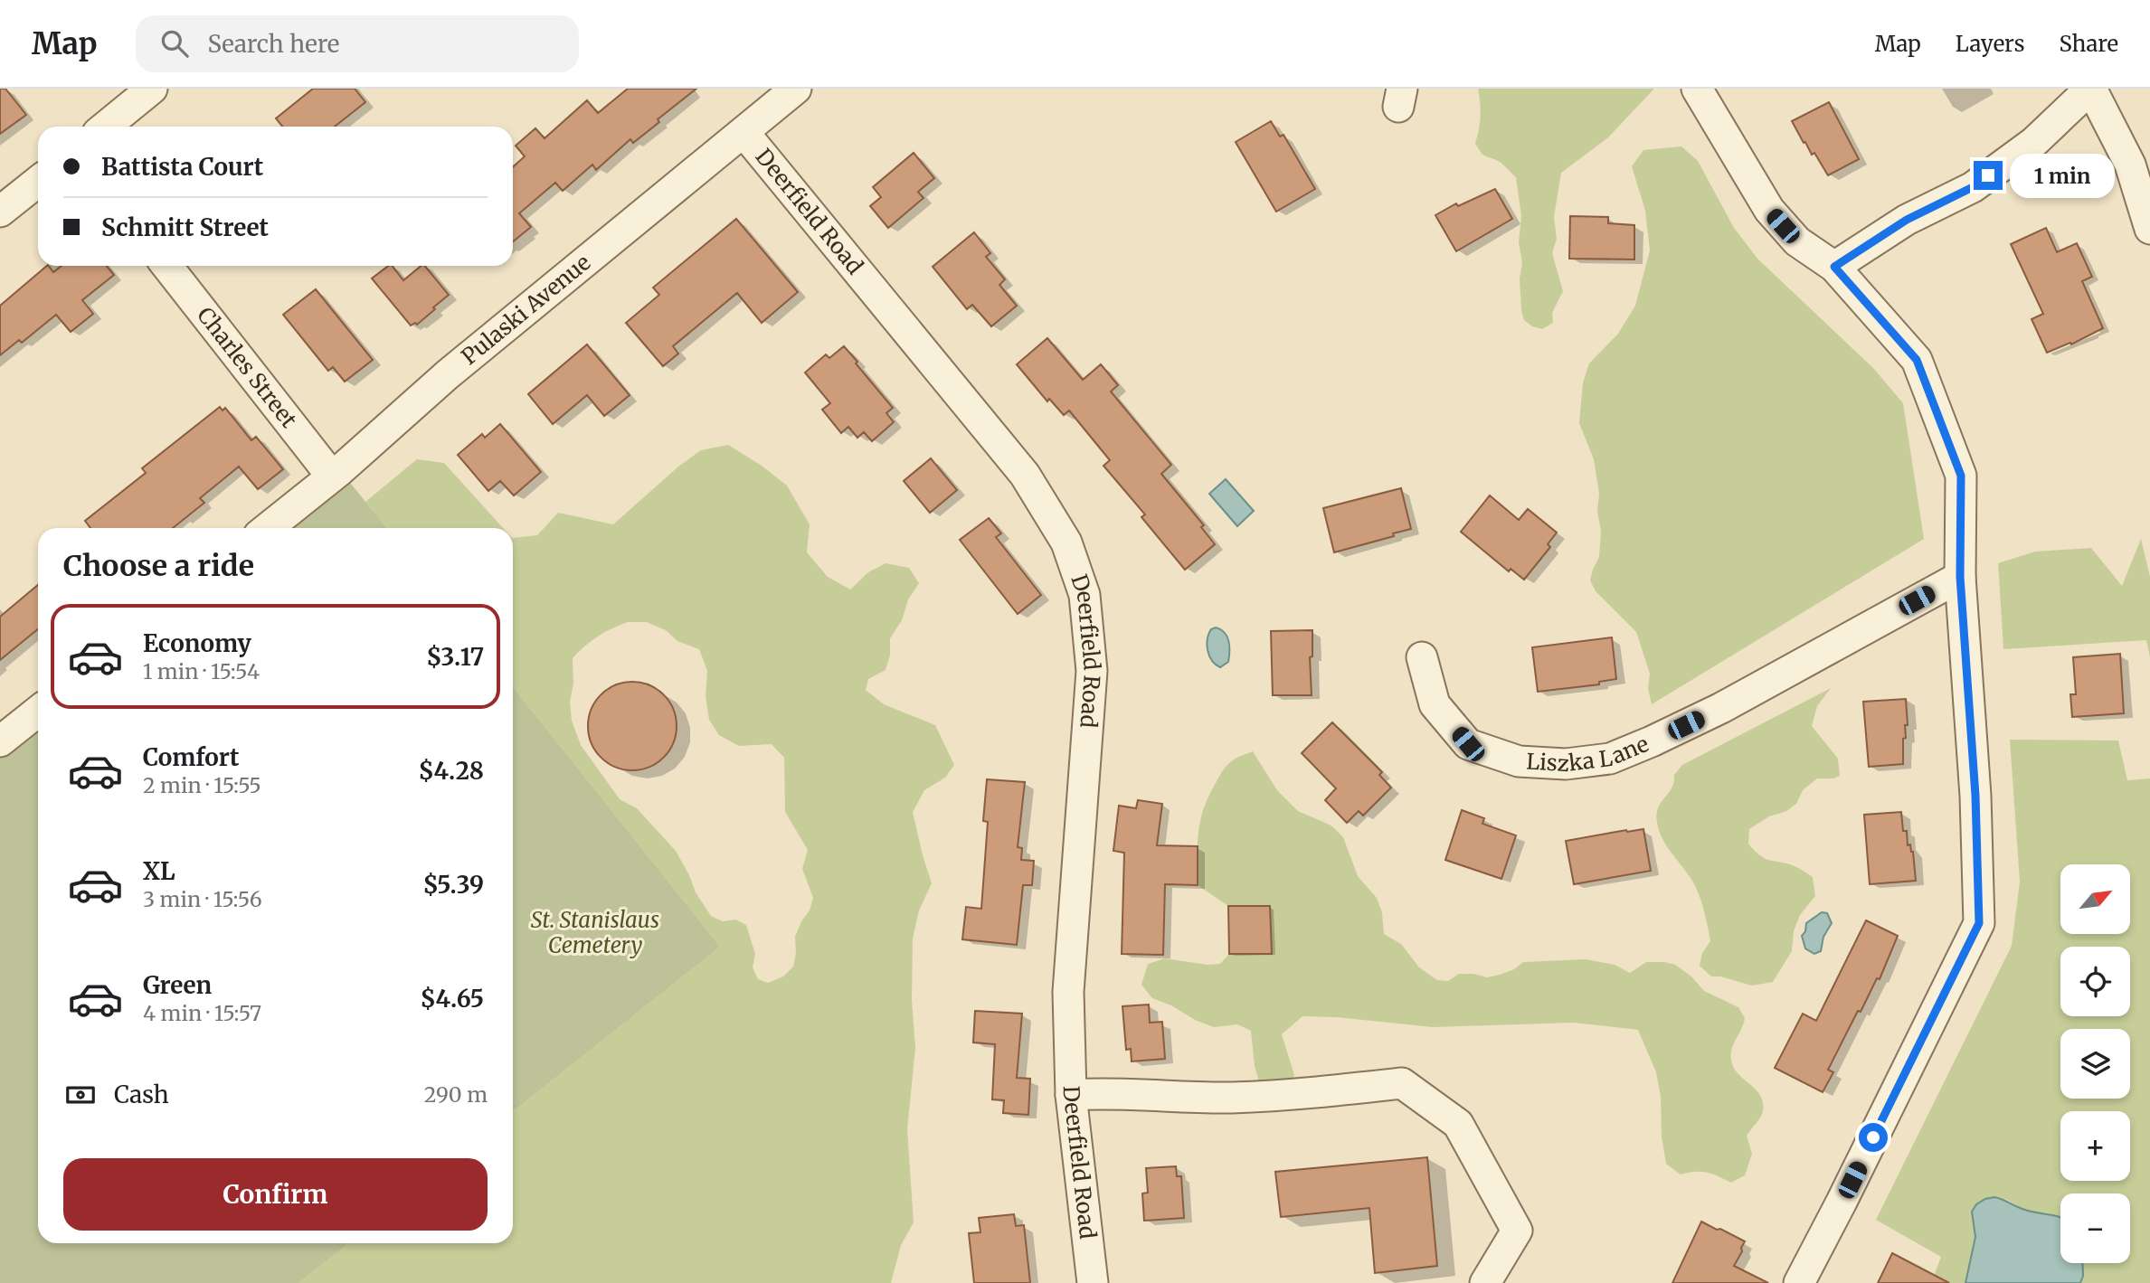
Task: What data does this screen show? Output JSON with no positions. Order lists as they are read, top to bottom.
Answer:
{
  "streets": {
    "street": [
      "Deerfield Road",
      "Pulaski Avenue",
      "Charles Street",
      "Liszka Lane"
    ]
  },
  "crossings": [
    ["Deerfield Road", "Pulaski Avenue"],
    ["Pulaski Avenue", "Charles Street"]
  ],
  "parks": ["St. Stanislaus Cemetery"],
  "north": "top right",
  "page": {
    "header": "Map",
    "search": "Search here",
    "nav": ["Map", "Layers", "Share"],
    "banner": ["Battista Court", "Schmitt Street"],
    "bubble": "1 min",
    "heading": "Choose a ride",
    "list": [
      {
        "name": "Economy",
        "note": "1 min · 15:54",
        "value": "$3.17"
      },
      {
        "name": "Comfort",
        "note": "2 min · 15:55",
        "value": "$4.28"
      },
      {
        "name": "XL",
        "note": "3 min · 15:56",
        "value": "$5.39"
      },
      {
        "name": "Green",
        "note": "4 min · 15:57",
        "value": "$4.65"
      }
    ],
    "map_buttons": ["+", "−"],
    "pay": ["Cash", "290 m"],
    "buttons": "Confirm"
  }
}
